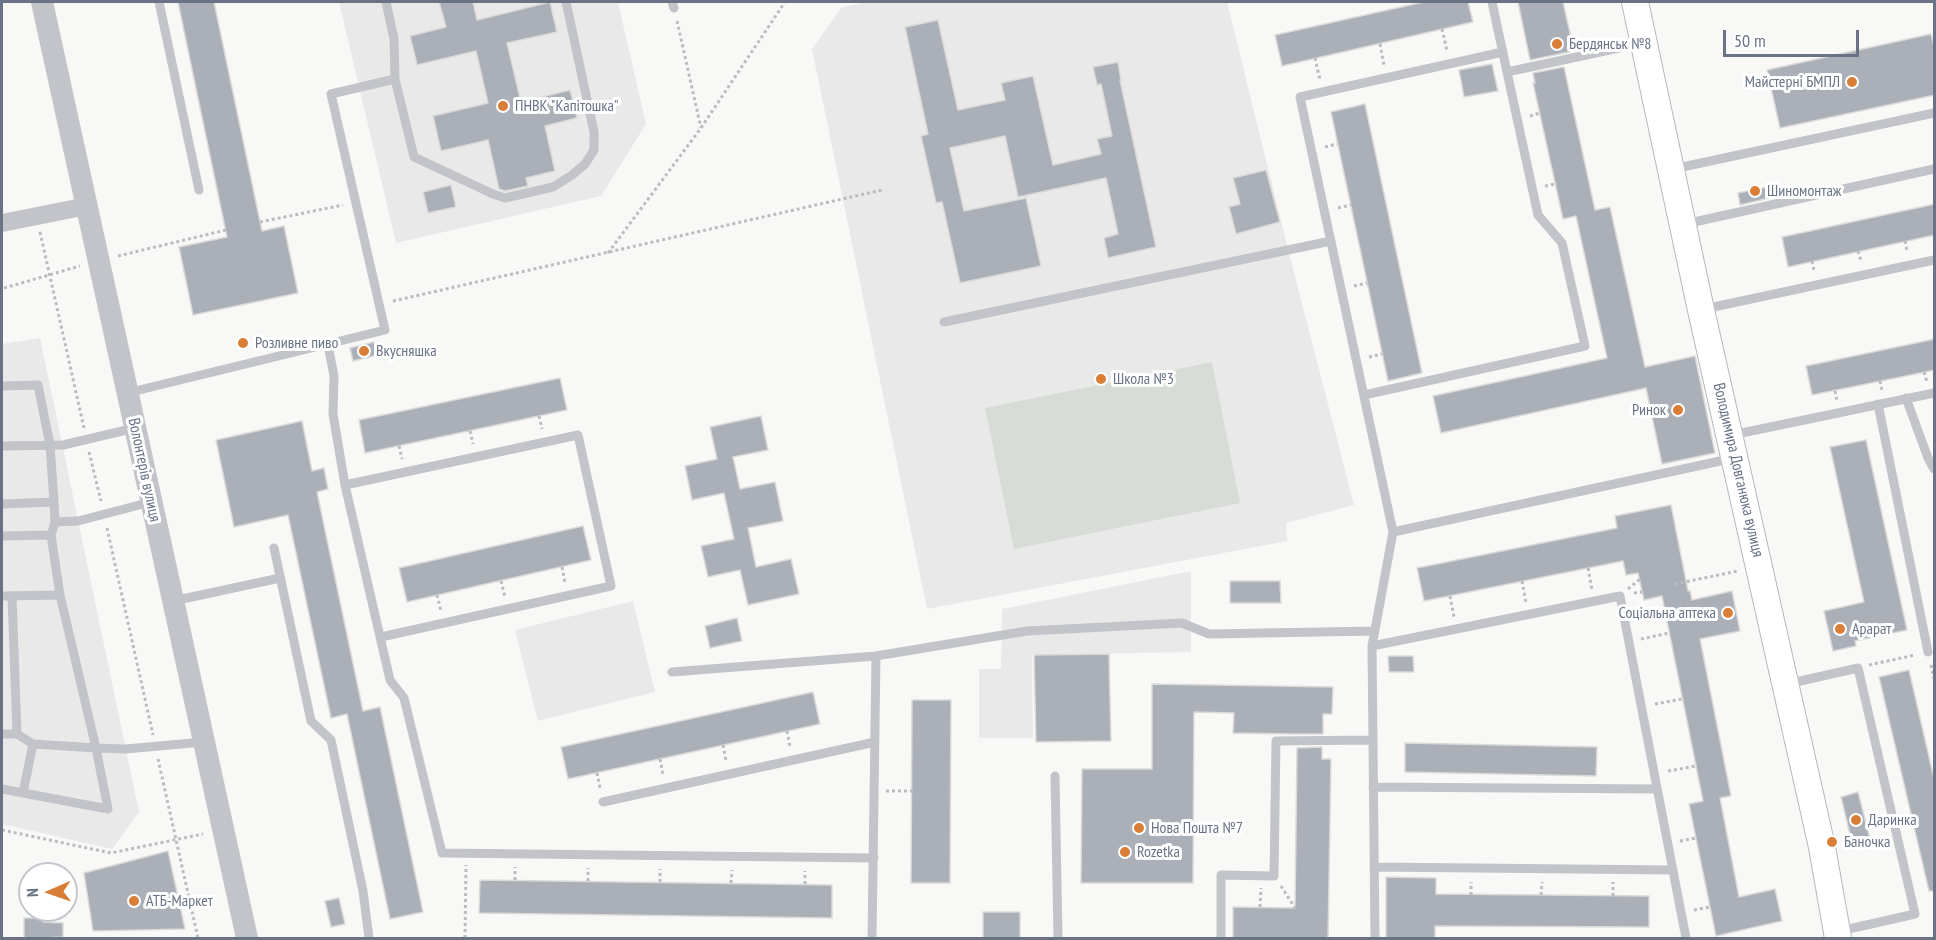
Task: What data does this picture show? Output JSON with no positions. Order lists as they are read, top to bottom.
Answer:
{
  "streets": {
    "main road": ["Володимира Довганюка вулиця"],
    "street": ["Волонтерів вулиця"]
  },
  "places": [
    "Бердянськ №8",
    "Майстерні БМПЛ",
    "ПНВК \"Капітошка\"",
    "Шиномонтаж",
    "Розливне пиво",
    "Вкусняшка",
    "Школа №3",
    "Ринок",
    "Соціальна аптека",
    "Арарат",
    "Даринка",
    "Нова Пошта №7",
    "Баночка",
    "Rozetka",
    "АТБ-Маркет"
  ],
  "scale_bar": "50 m",
  "north": "left"
}
